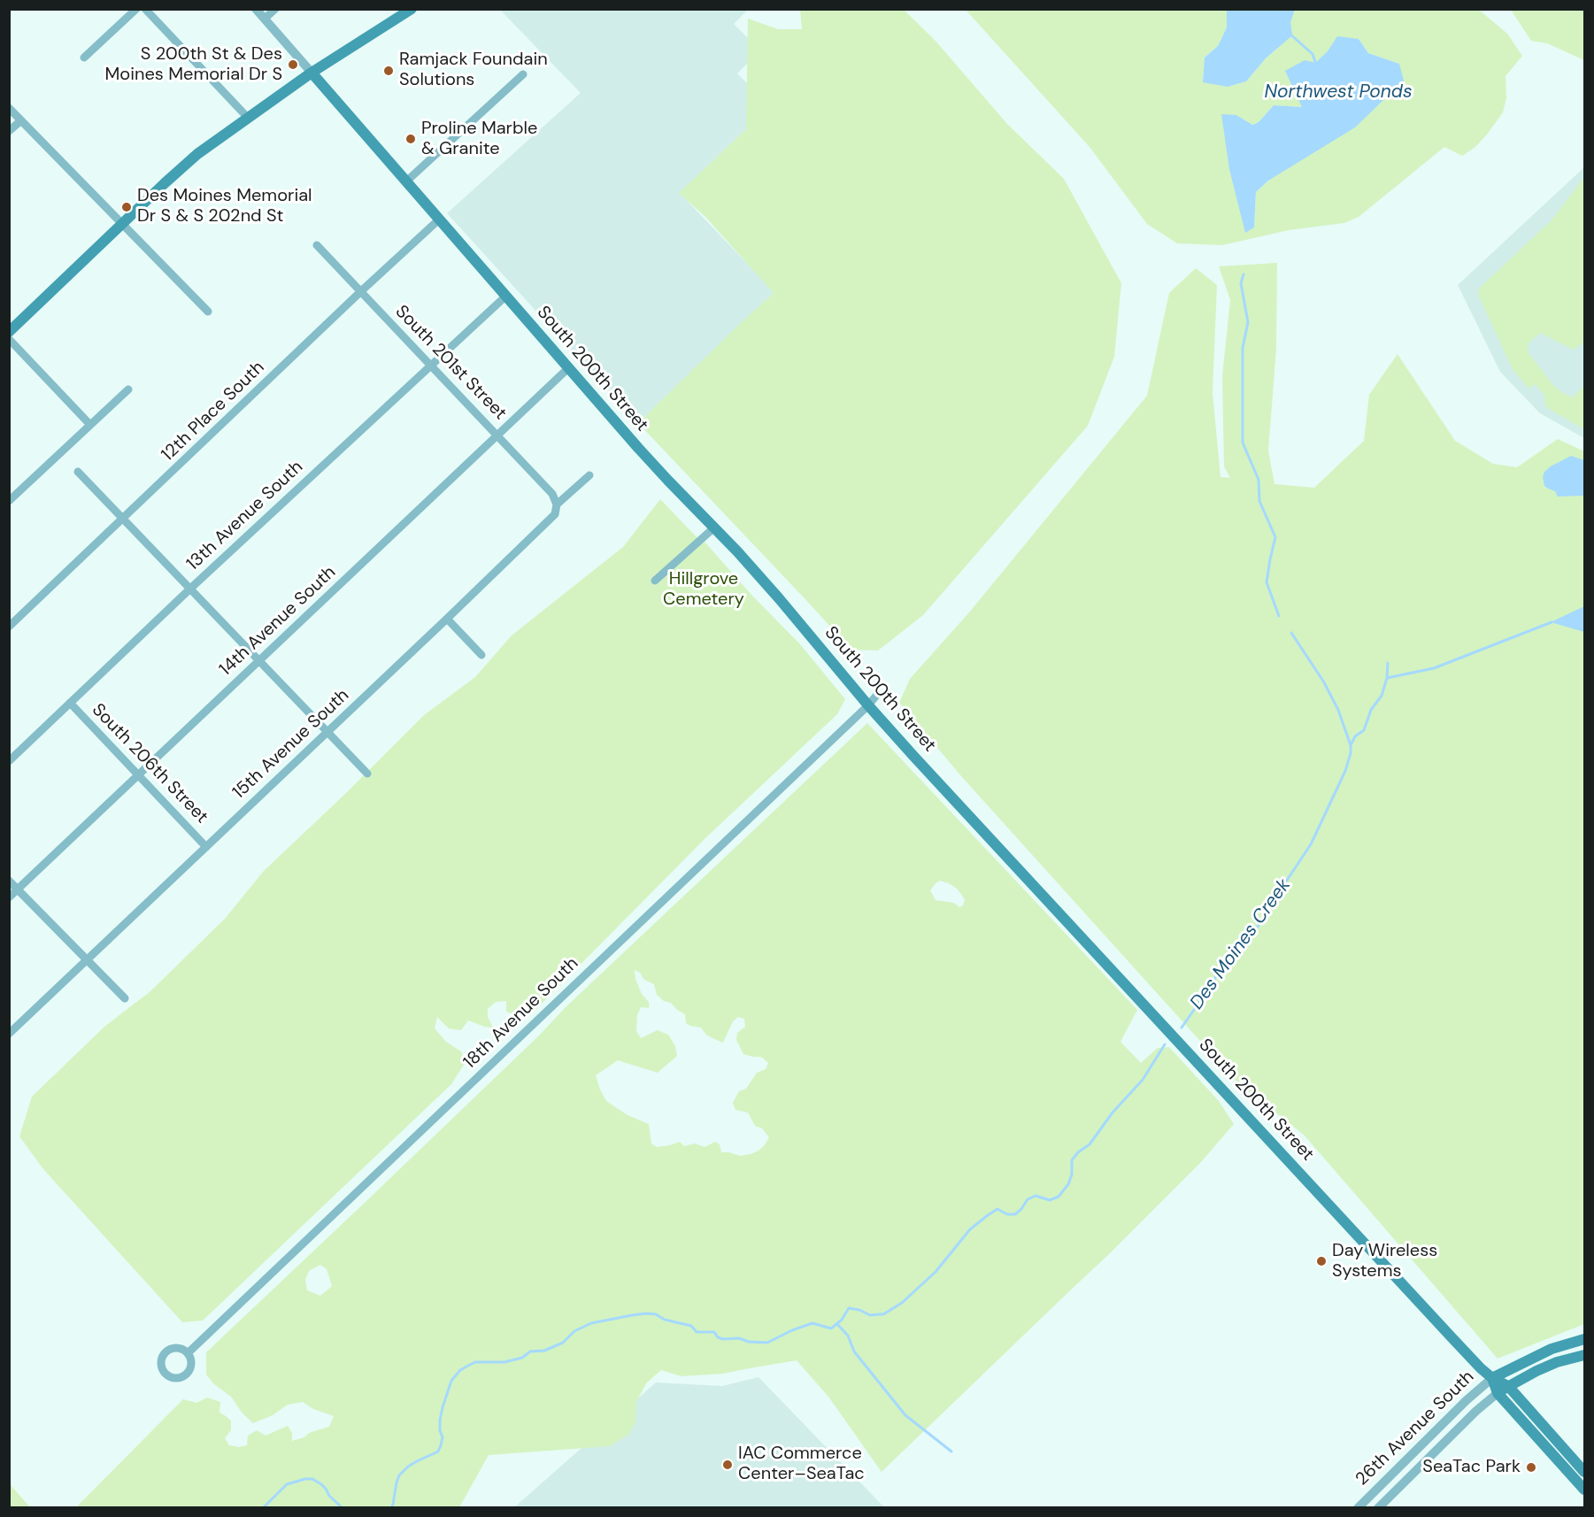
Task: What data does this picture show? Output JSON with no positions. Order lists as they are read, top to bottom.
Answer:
{
  "streets": {
    "main road": ["South 200th Street", "26th Avenue South"],
    "street": [
      "South 201st Street",
      "12th Place South",
      "13th Avenue South",
      "14th Avenue South",
      "15th Avenue South",
      "South 206th Street",
      "18th Avenue South"
    ]
  },
  "crossings": [
    ["South 201st Street", "12th Place South"],
    ["South 201st Street", "13th Avenue South"],
    ["South 201st Street", "14th Avenue South"],
    ["South 201st Street", "15th Avenue South"],
    ["South 200th Street", "12th Place South"],
    ["South 200th Street", "13th Avenue South"],
    ["South 200th Street", "14th Avenue South"],
    ["South 200th Street", "18th Avenue South"],
    ["South 200th Street", "26th Avenue South"],
    ["13th Avenue South", "South 206th Street"],
    ["14th Avenue South", "South 206th Street"],
    ["15th Avenue South", "South 206th Street"]
  ],
  "water": ["Northwest Ponds", "Des Moines Creek"],
  "parks": ["Hillgrove Cemetery"],
  "places": [
    "S 200th St & Des Moines Memorial Dr S",
    "Ramjack Foundain Solutions",
    "Proline Marble & Granite",
    "Des Moines Memorial Dr S & S 202nd St",
    "Day Wireless Systems",
    "IAC Commerce Center–SeaTac",
    "SeaTac Park"
  ]
}
